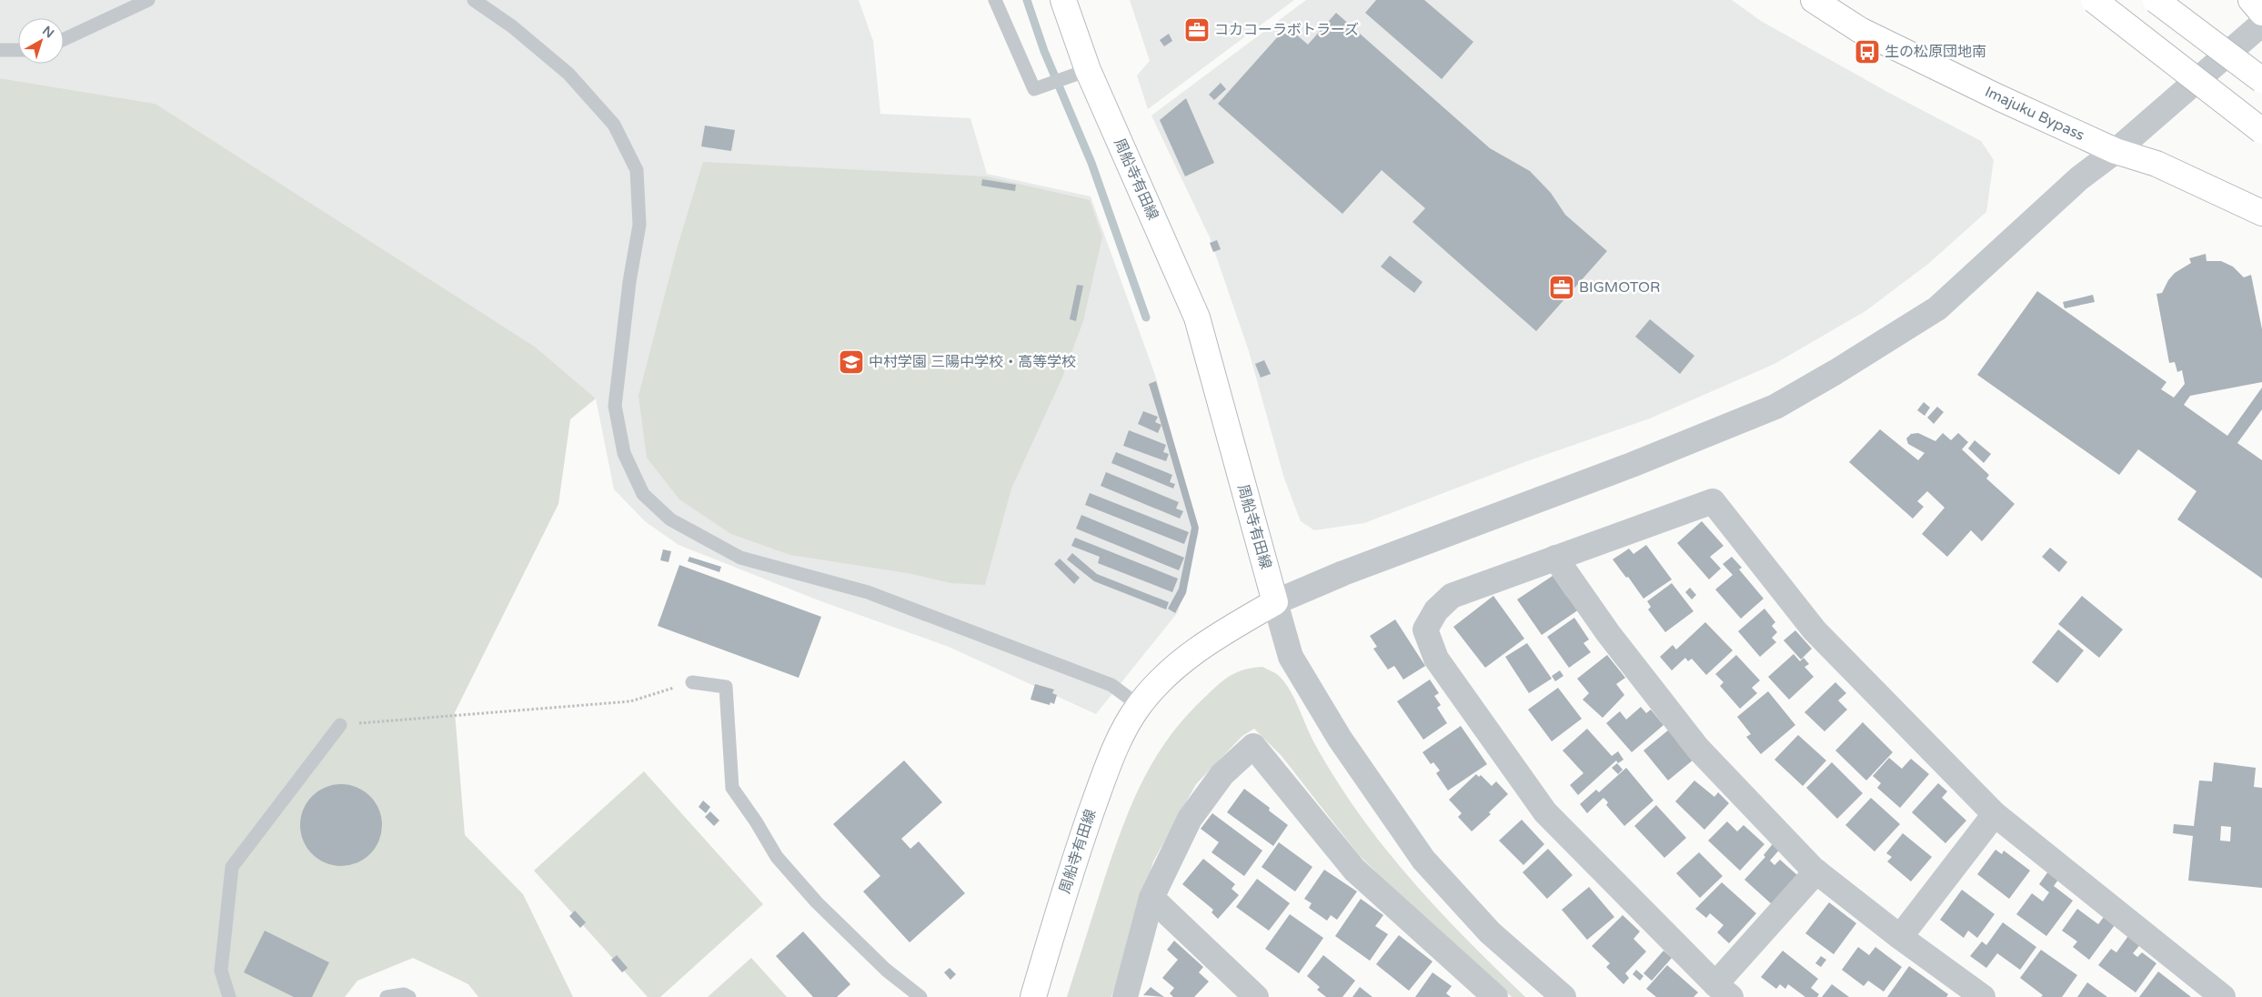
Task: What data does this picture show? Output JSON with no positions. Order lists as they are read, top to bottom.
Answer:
{
  "streets": {
    "main road": ["Imajuku Bypass", "周船寺有田線"]
  },
  "places": {
    "office": ["コカコーラボトラーズ", "BIGMOTOR"],
    "bus stop": ["生の松原団地南"],
    "school or university": ["中村学園 三陽中学校・高等学校"]
  },
  "north": "top right"
}
